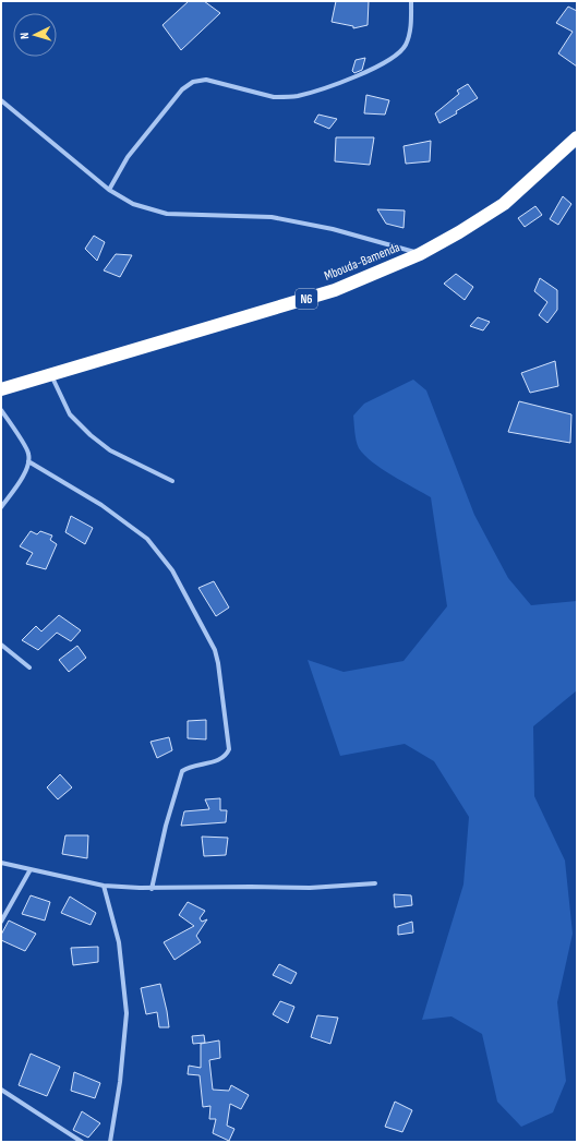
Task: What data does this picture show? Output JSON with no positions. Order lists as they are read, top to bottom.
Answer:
{
  "streets": {
    "highway": ["Mbouda-Bamenda", "N6"]
  },
  "north": "left"
}
